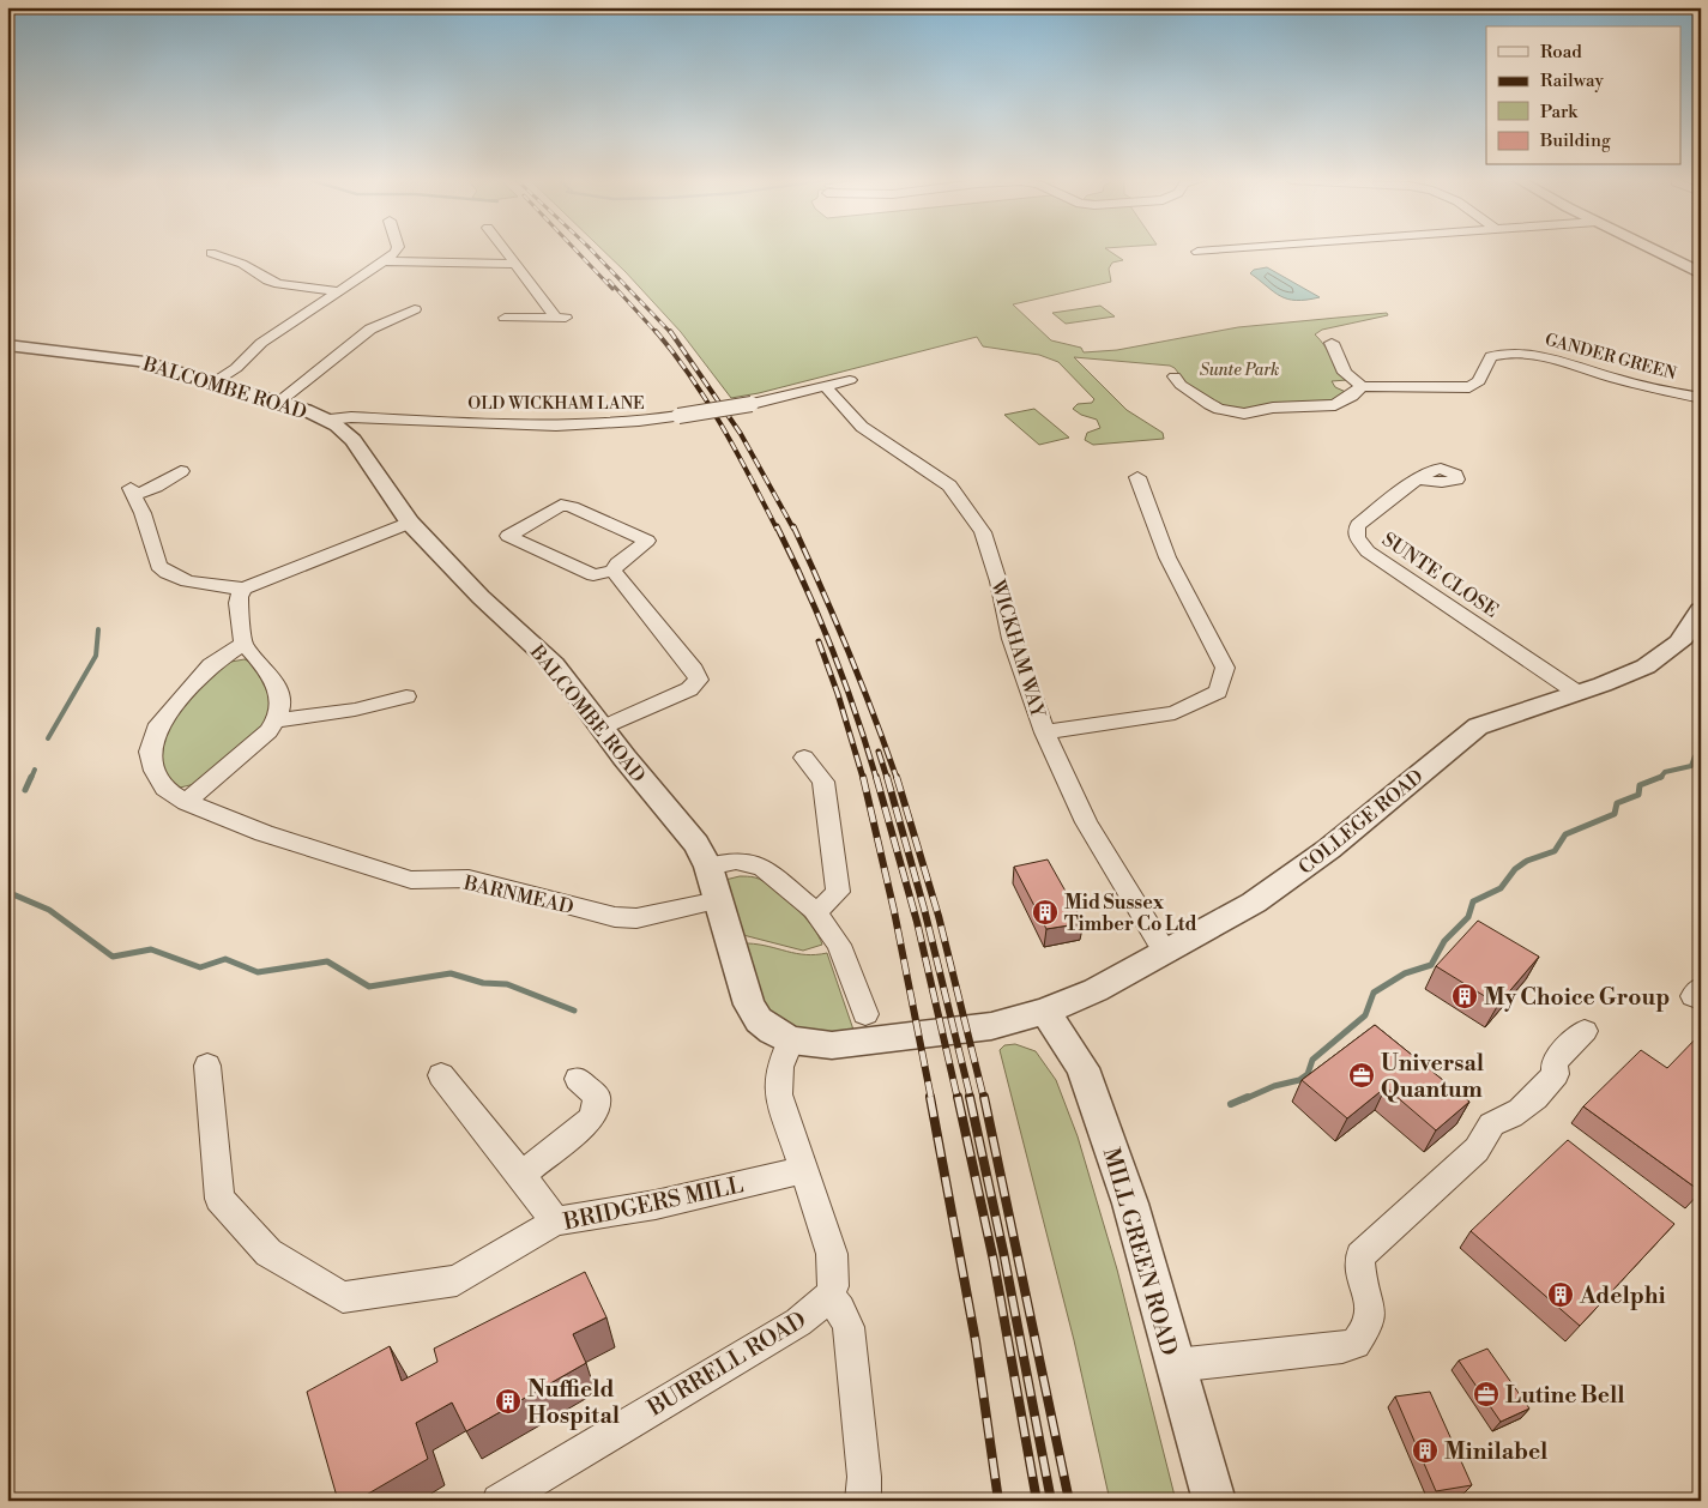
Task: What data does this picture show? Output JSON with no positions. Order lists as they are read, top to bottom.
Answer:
{
  "streets": {
    "street": [
      "GANDER GREEN",
      "BALCOMBE ROAD",
      "OLD WICKHAM LANE",
      "SUNTE CLOSE",
      "WICKHAM WAY",
      "COLLEGE ROAD",
      "BARNMEAD",
      "BRIDGERS MILL",
      "MILL GREEN ROAD",
      "BURRELL ROAD"
    ]
  },
  "crossings": [
    ["BALCOMBE ROAD", "OLD WICKHAM LANE"],
    ["BALCOMBE ROAD", "COLLEGE ROAD"],
    ["BALCOMBE ROAD", "BARNMEAD"],
    ["BALCOMBE ROAD", "MILL GREEN ROAD"],
    ["OLD WICKHAM LANE", "WICKHAM WAY"],
    ["SUNTE CLOSE", "COLLEGE ROAD"],
    ["WICKHAM WAY", "COLLEGE ROAD"],
    ["COLLEGE ROAD", "MILL GREEN ROAD"]
  ],
  "parks": ["Sunte Park"],
  "places": {
    "building": [
      "Mid Sussex Timber Co Ltd",
      "My Choice Group",
      "Adelphi",
      "Nuffield Hospital",
      "Minilabel"
    ],
    "office": ["Universal Quantum", "Lutine Bell"]
  },
  "legend": [
    "Road",
    "Railway",
    "Park",
    "Building"
  ]
}
